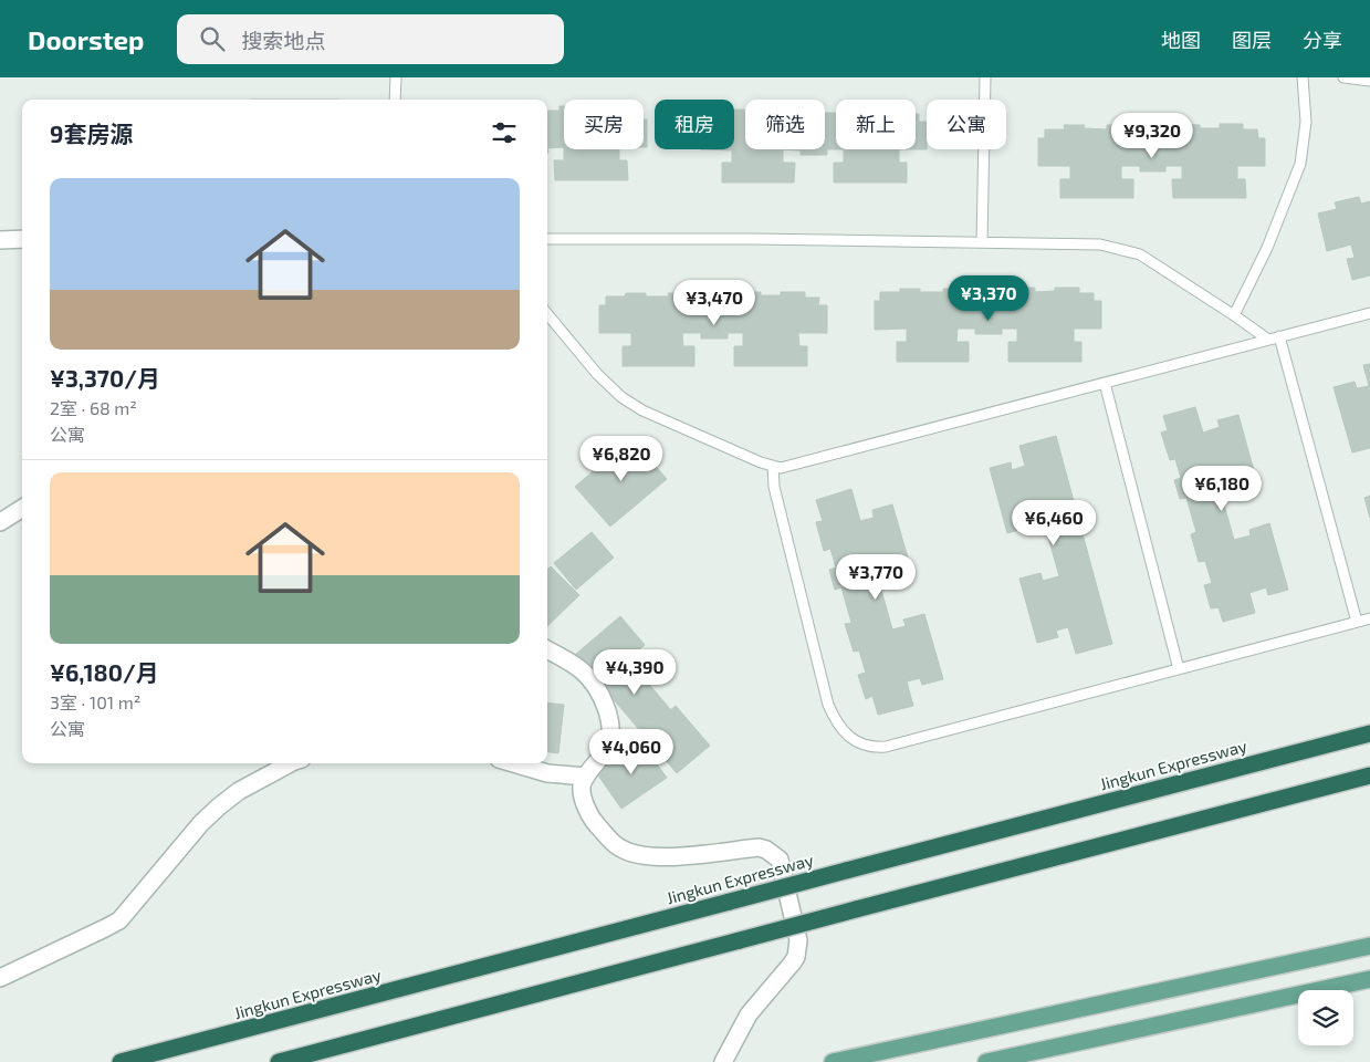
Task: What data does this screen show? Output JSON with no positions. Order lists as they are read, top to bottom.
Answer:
{
  "streets": {
    "highway": ["Jingkun Expressway"]
  },
  "page": {
    "header": "Doorstep",
    "search": "搜索地点",
    "nav": ["地图", "图层", "分享"],
    "chip": [
      "买房",
      "租房",
      "筛选",
      "新上",
      "公寓"
    ],
    "heading": "9套房源",
    "price": [
      "¥9,320",
      "¥3,370",
      "¥3,470",
      "¥6,820",
      "¥6,180",
      "¥6,460",
      "¥3,770",
      "¥4,390",
      "¥4,060"
    ],
    "list": [
      {
        "name": "¥3,370/月",
        "note": "2室 · 68 m² · 公寓"
      },
      {
        "name": "¥6,180/月",
        "note": "3室 · 101 m² · 公寓"
      }
    ]
  }
}
